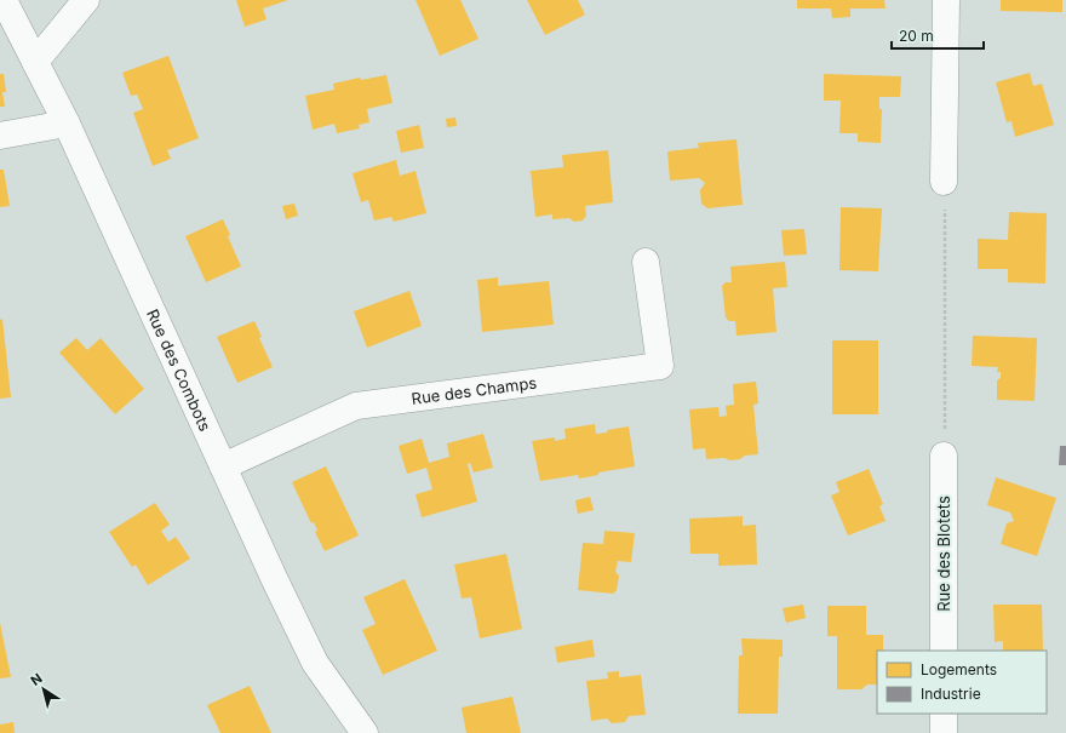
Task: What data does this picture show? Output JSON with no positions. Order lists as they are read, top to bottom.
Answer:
{
  "streets": {
    "street": ["Rue des Combots", "Rue des Champs", "Rue des Blotets"]
  },
  "crossings": [
    ["Rue des Combots", "Rue des Champs"]
  ],
  "legend": ["Logements", "Industrie"],
  "scale_bar": "20 m",
  "north": "top left"
}
